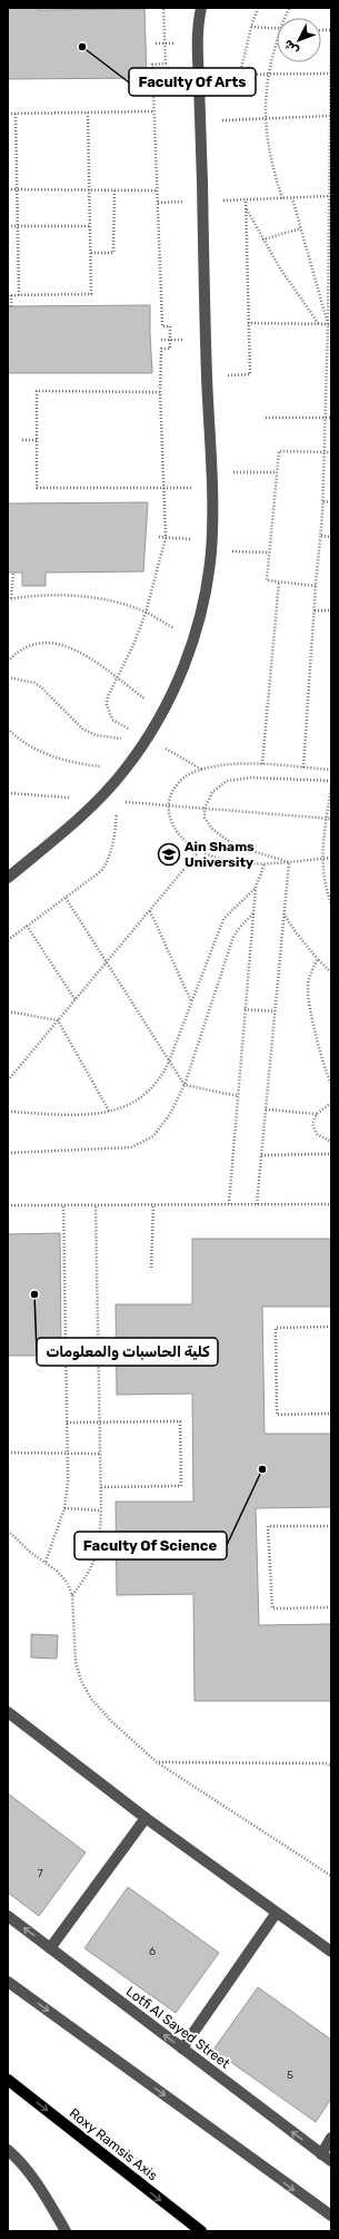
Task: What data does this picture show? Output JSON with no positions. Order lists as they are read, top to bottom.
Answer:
{
  "streets": {
    "main road": ["Roxy Ramsis Axis"],
    "street": ["Lotfi Al Sayed Street"]
  },
  "one_way": ["Roxy Ramsis Axis"],
  "places": {
    "other": ["Faculty Of Arts", "كلية الحاسبات والمعلومات", "Faculty Of Science"],
    "school or university": ["Ain Shams University"]
  },
  "house_numbers": ["7", "6", "5"],
  "north": "bottom left"
}
